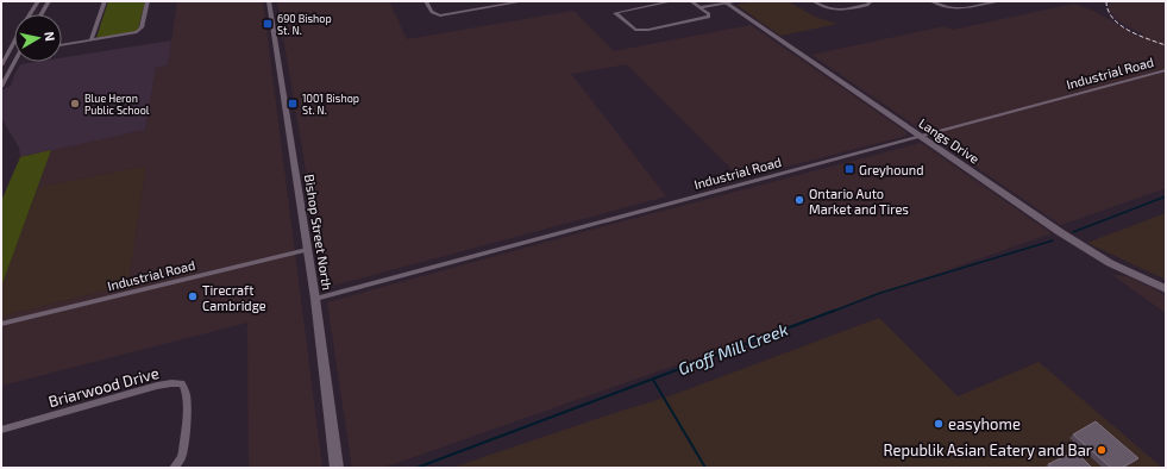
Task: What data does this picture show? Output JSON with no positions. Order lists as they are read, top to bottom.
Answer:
{
  "streets": {
    "main road": ["Langs Drive", "Bishop Street North"],
    "street": ["Industrial Road", "Briarwood Drive"]
  },
  "crossings": [
    ["Industrial Road", "Langs Drive"],
    ["Industrial Road", "Bishop Street North"]
  ],
  "water": ["Groff Mill Creek"],
  "places": {
    "transit": ["690 Bishop St. N.", "1001 Bishop St. N.", "Greyhound"],
    "other": [
      "Blue Heron Public School",
      "Ontario Auto Market and Tires",
      "Tirecraft Cambridge",
      "easyhome",
      "Republik Asian Eatery and Bar"
    ]
  },
  "north": "right"
}
